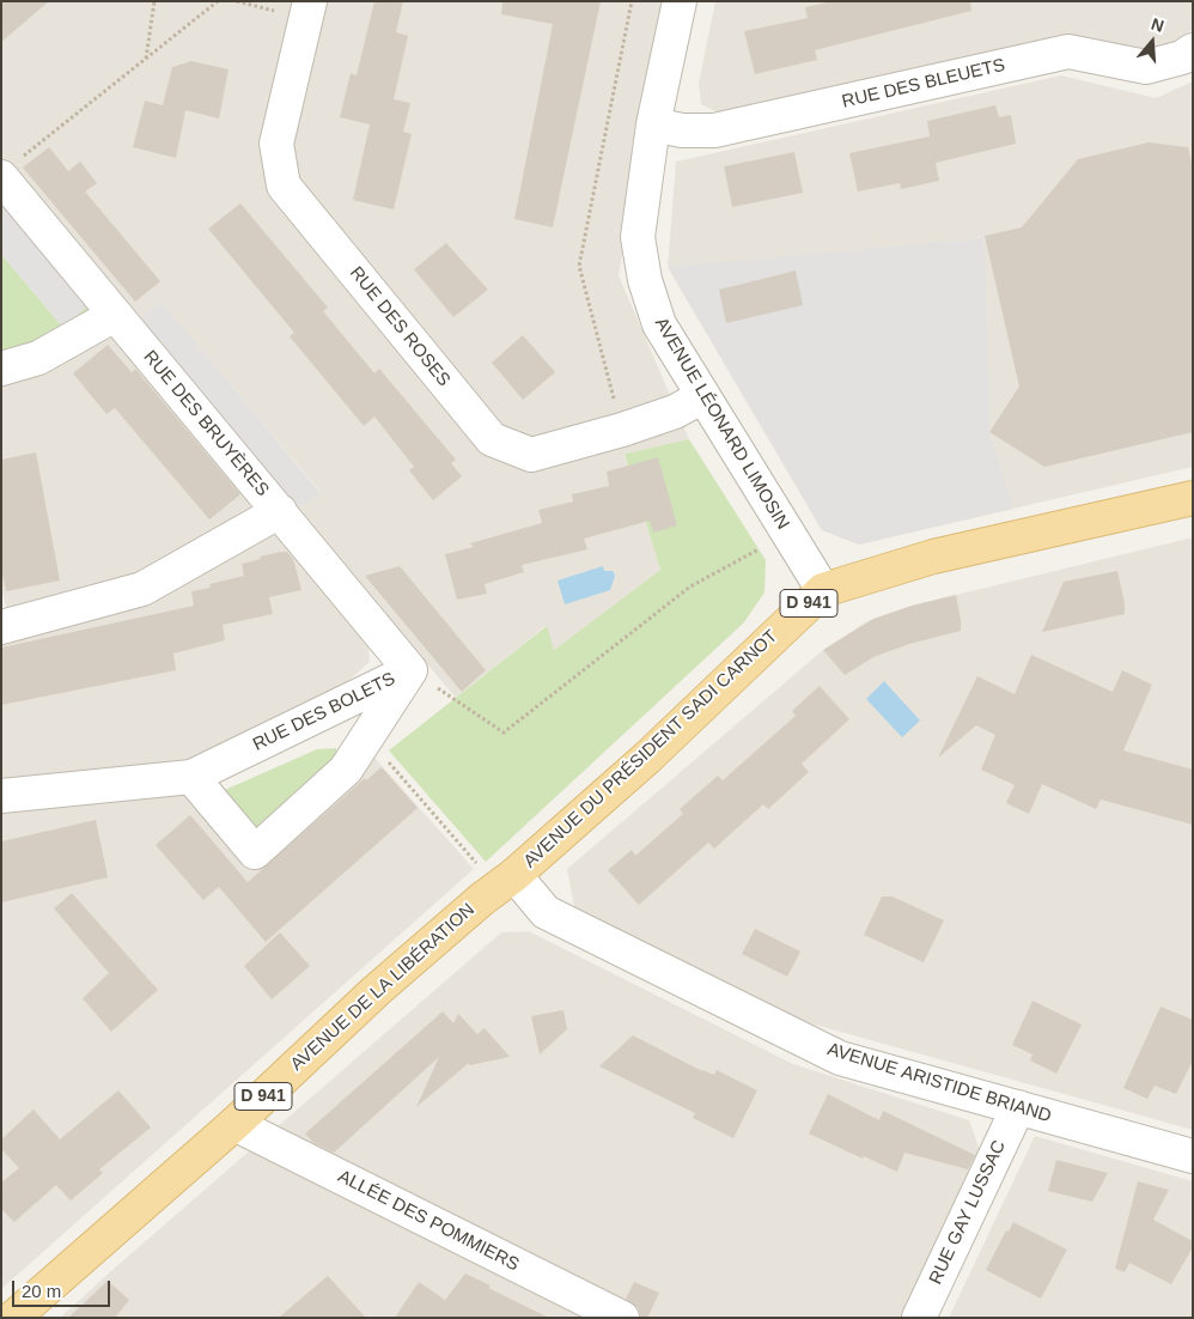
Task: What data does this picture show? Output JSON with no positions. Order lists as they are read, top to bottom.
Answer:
{
  "streets": {
    "main road": ["D 941", "AVENUE DU PRÉSIDENT SADI CARNOT", "AVENUE DE LA LIBÉRATION"],
    "street": [
      "RUE DES BLEUETS",
      "RUE DES ROSES",
      "RUE DES BRUYÈRES",
      "AVENUE LÉONARD LIMOSIN",
      "RUE DES BOLETS",
      "AVENUE ARISTIDE BRIAND",
      "RUE GAY LUSSAC",
      "ALLÉE DES POMMIERS"
    ]
  },
  "crossings": [
    ["RUE DES BLEUETS", "AVENUE LÉONARD LIMOSIN"],
    ["RUE DES ROSES", "AVENUE LÉONARD LIMOSIN"],
    ["RUE DES BRUYÈRES", "RUE DES BOLETS"],
    ["AVENUE LÉONARD LIMOSIN", "AVENUE DU PRÉSIDENT SADI CARNOT"],
    ["AVENUE DU PRÉSIDENT SADI CARNOT", "AVENUE DE LA LIBÉRATION"],
    ["AVENUE DU PRÉSIDENT SADI CARNOT", "AVENUE ARISTIDE BRIAND"],
    ["AVENUE DE LA LIBÉRATION", "AVENUE ARISTIDE BRIAND"],
    ["AVENUE DE LA LIBÉRATION", "ALLÉE DES POMMIERS"],
    ["AVENUE ARISTIDE BRIAND", "RUE GAY LUSSAC"]
  ],
  "scale_bar": "20 m",
  "north": "top"
}
